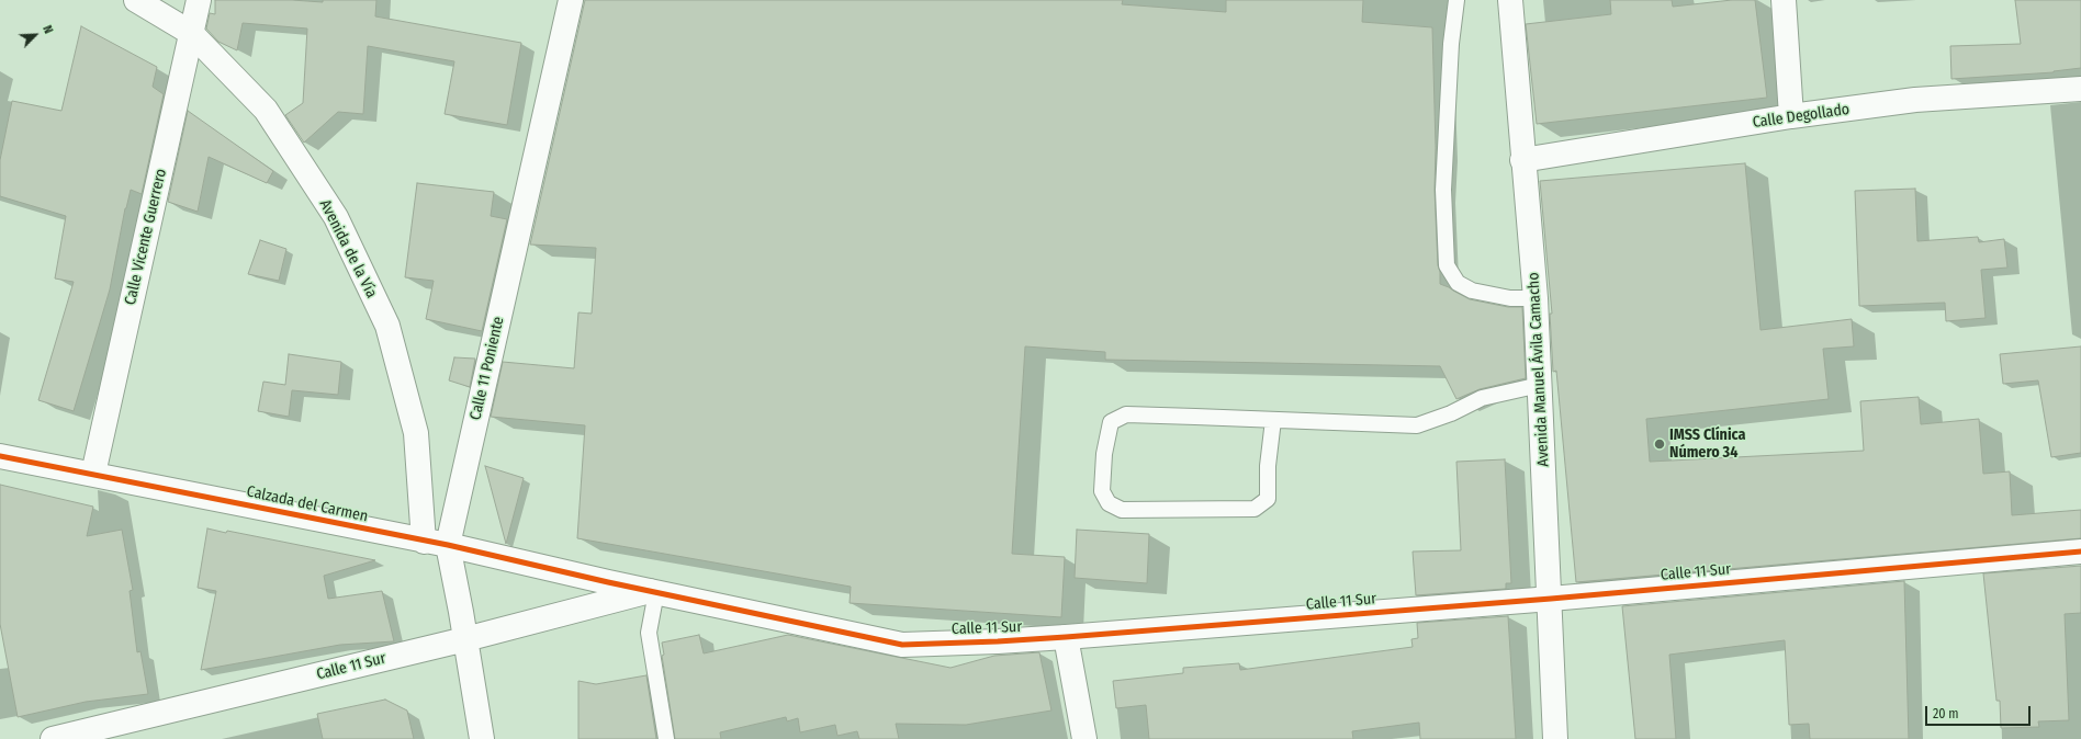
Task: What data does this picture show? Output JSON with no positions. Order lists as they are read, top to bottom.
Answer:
{
  "streets": {
    "street": [
      "Calle Degollado",
      "Calle Vicente Guerrero",
      "Avenida de la Vía",
      "Calle 11 Poniente",
      "Avenida Manuel Ávila Camacho",
      "Calzada del Carmen",
      "Calle 11 Sur"
    ]
  },
  "crossings": [
    ["Calle Degollado", "Avenida Manuel Ávila Camacho"],
    ["Calle Vicente Guerrero", "Avenida de la Vía"],
    ["Calle Vicente Guerrero", "Calzada del Carmen"],
    ["Avenida de la Vía", "Calzada del Carmen"],
    ["Calle 11 Poniente", "Calzada del Carmen"],
    ["Calle 11 Poniente", "Calle 11 Sur"],
    ["Avenida Manuel Ávila Camacho", "Calle 11 Sur"],
    ["Calzada del Carmen", "Calle 11 Sur"]
  ],
  "places": ["IMSS Clínica Número 34"],
  "scale_bar": "20 m",
  "north": "top right"
}
